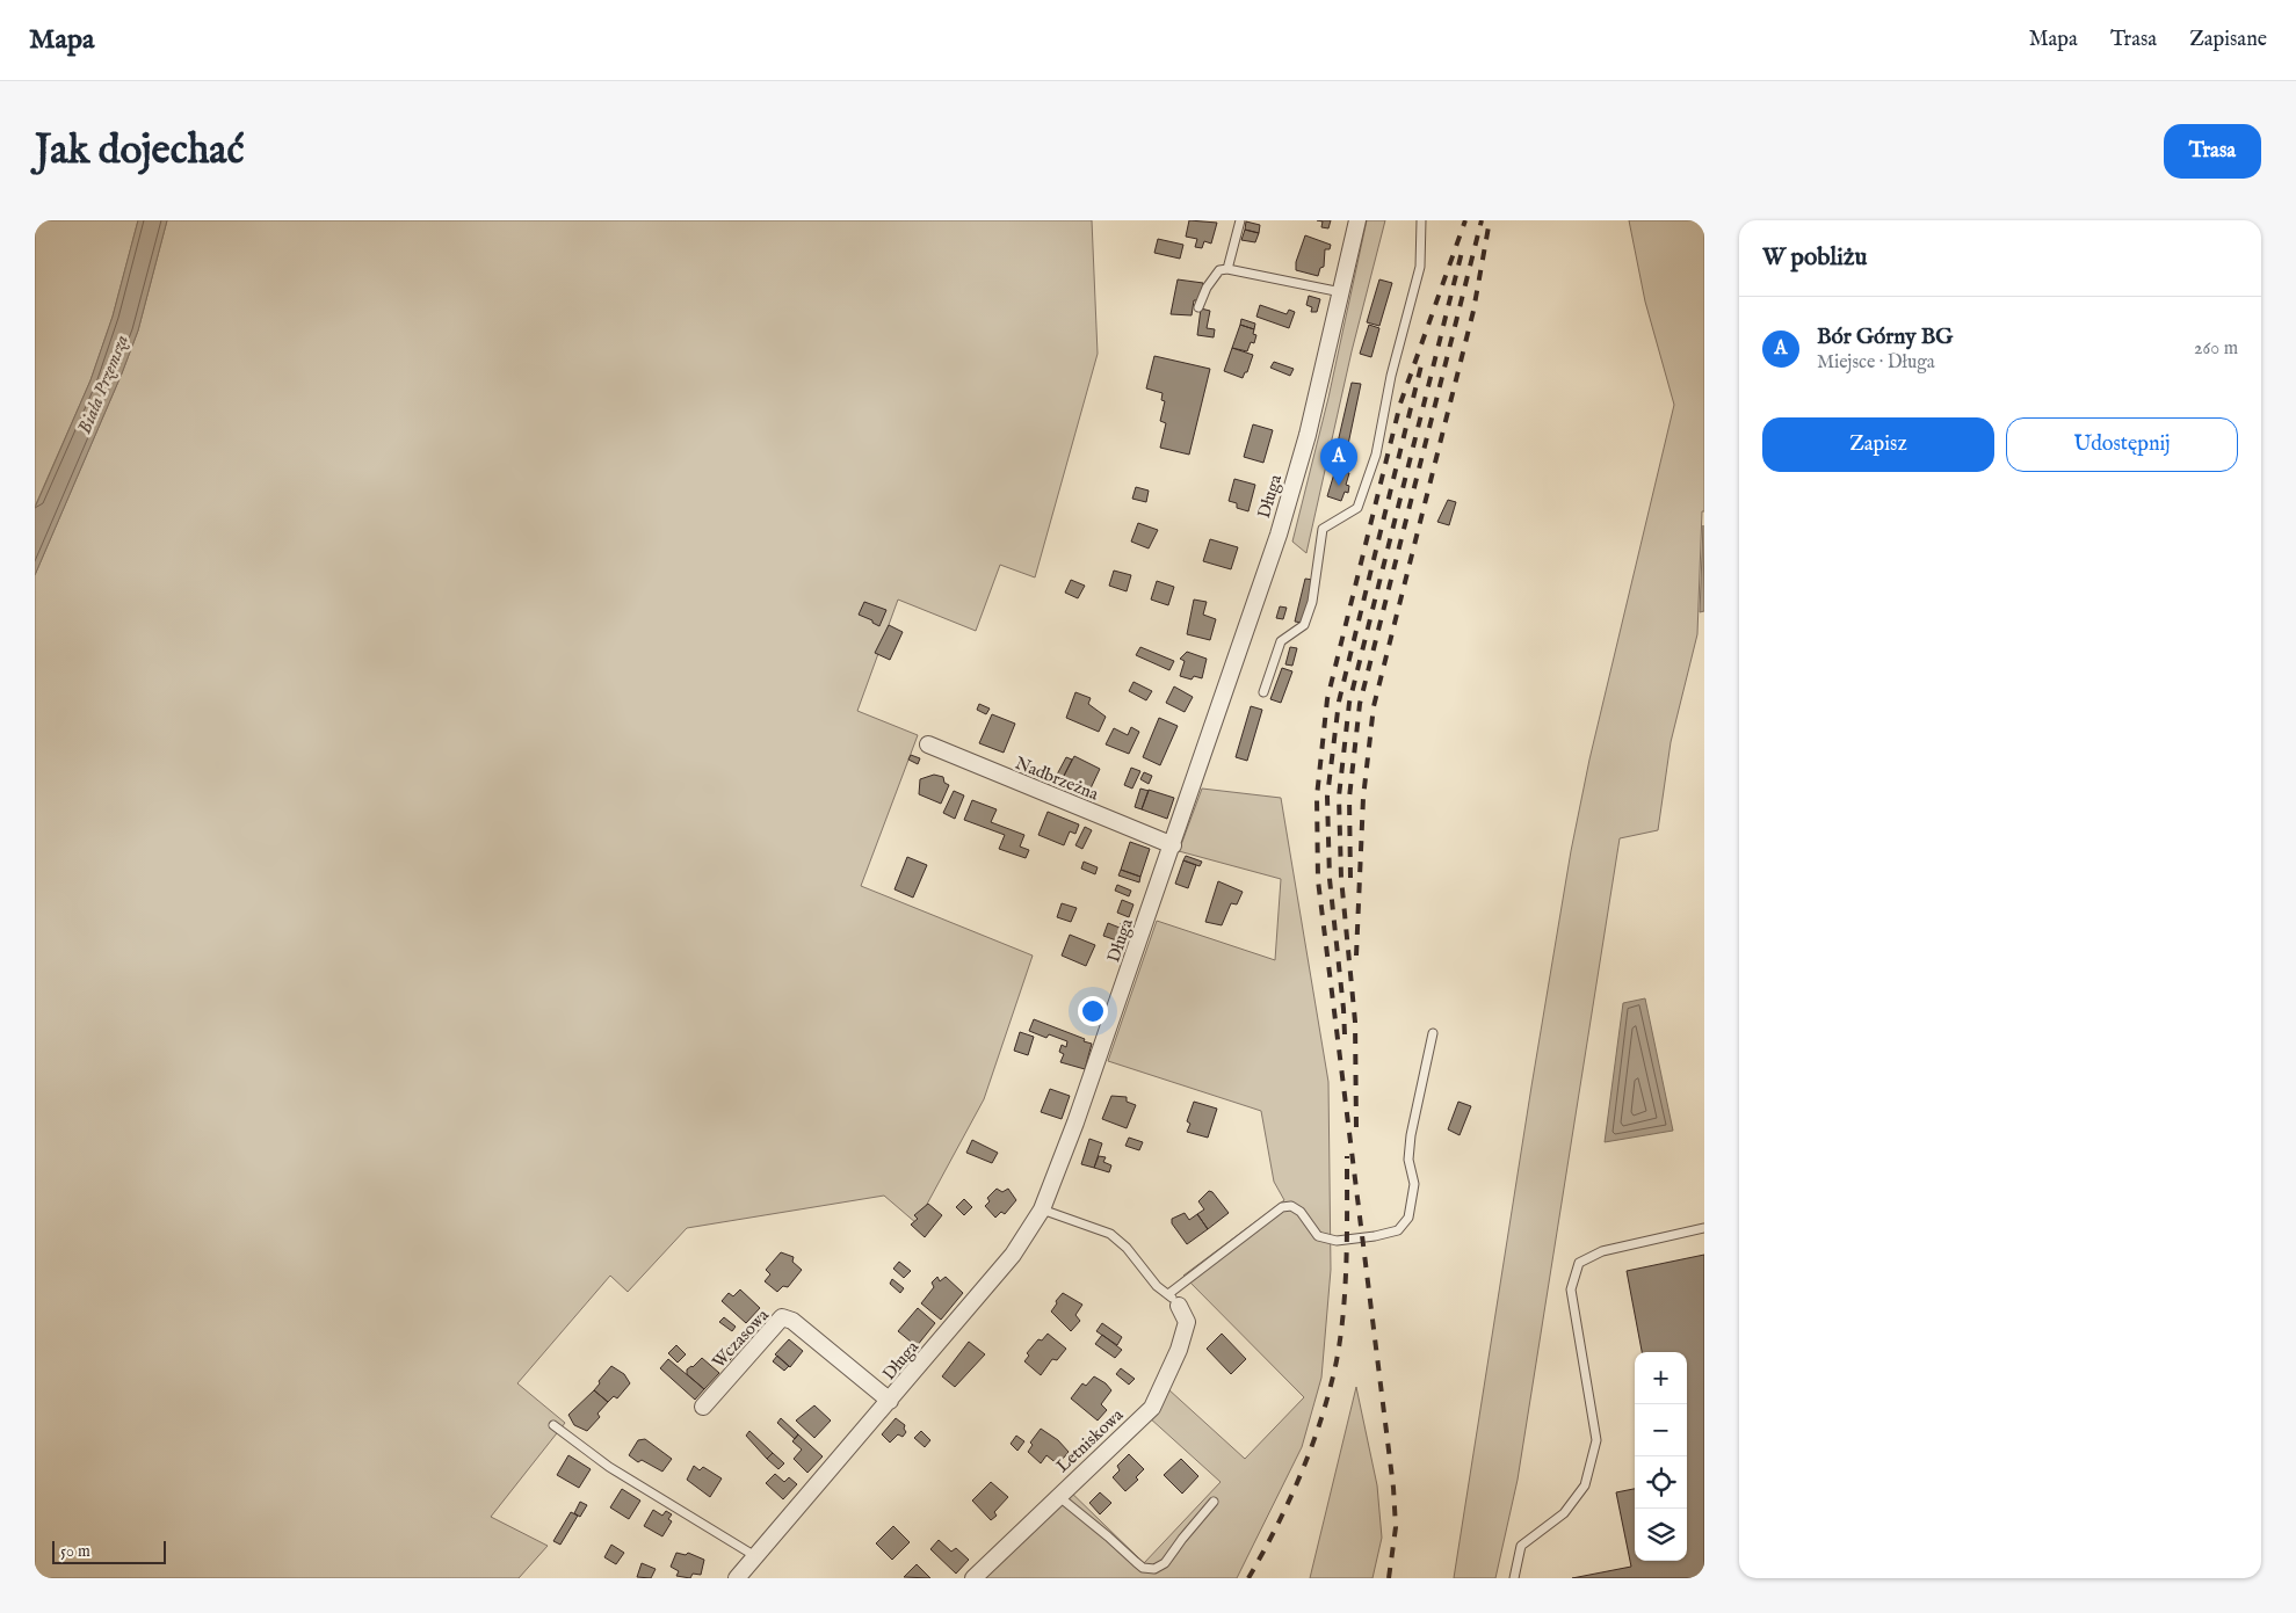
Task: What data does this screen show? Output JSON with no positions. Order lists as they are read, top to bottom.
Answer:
{
  "streets": {
    "street": [
      "Długa",
      "Nadbrzeżna",
      "Wczasowa",
      "Letniskowa"
    ]
  },
  "crossings": [
    ["Długa", "Nadbrzeżna"],
    ["Długa", "Wczasowa"]
  ],
  "water": ["Biała Przemsza"],
  "scale_bar": "50 m",
  "page": {
    "header": "Mapa",
    "nav": ["Mapa", "Trasa", "Zapisane"],
    "buttons": [
      "Trasa",
      ["Zapisz", "Udostępnij"]
    ],
    "title": "Jak dojechać",
    "heading": "W pobliżu",
    "list": [
      {
        "mark": "A",
        "name": "Bór Górny BG",
        "note": "Miejsce · Długa",
        "value": "260 m"
      }
    ],
    "pins": "A",
    "map_buttons": ["+", "−"],
    "scale": "50 m"
  }
}
